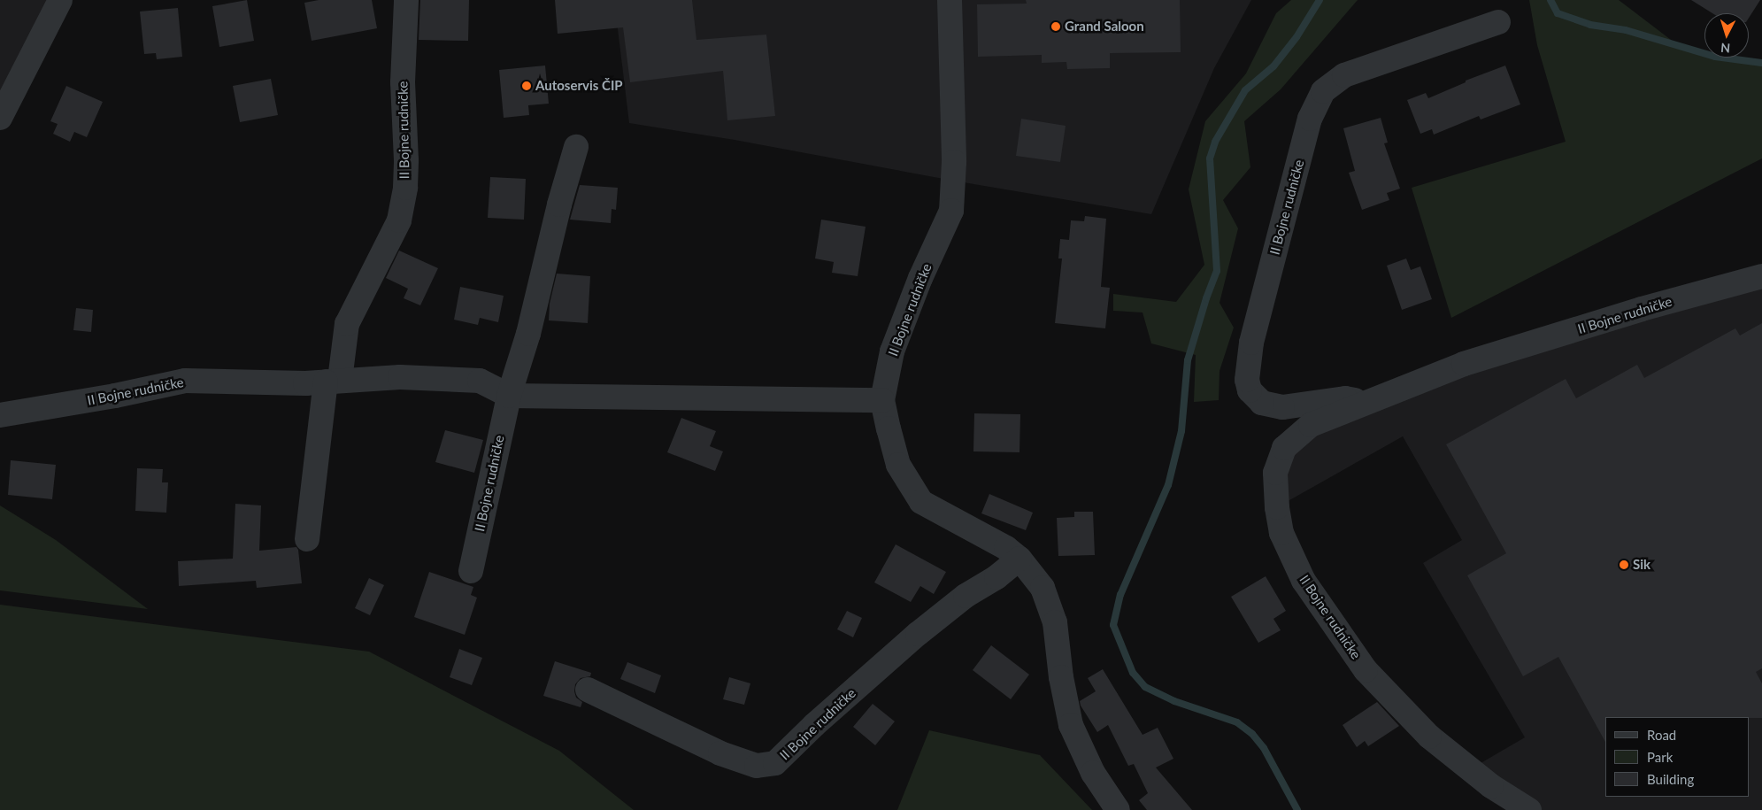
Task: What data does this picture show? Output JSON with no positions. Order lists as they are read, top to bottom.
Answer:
{
  "streets": {
    "street": ["II Bojne rudničke"]
  },
  "places": ["Grand Saloon", "Autoservis ČIP", "Sik"],
  "legend": ["Road", "Park", "Building"],
  "north": "bottom"
}
